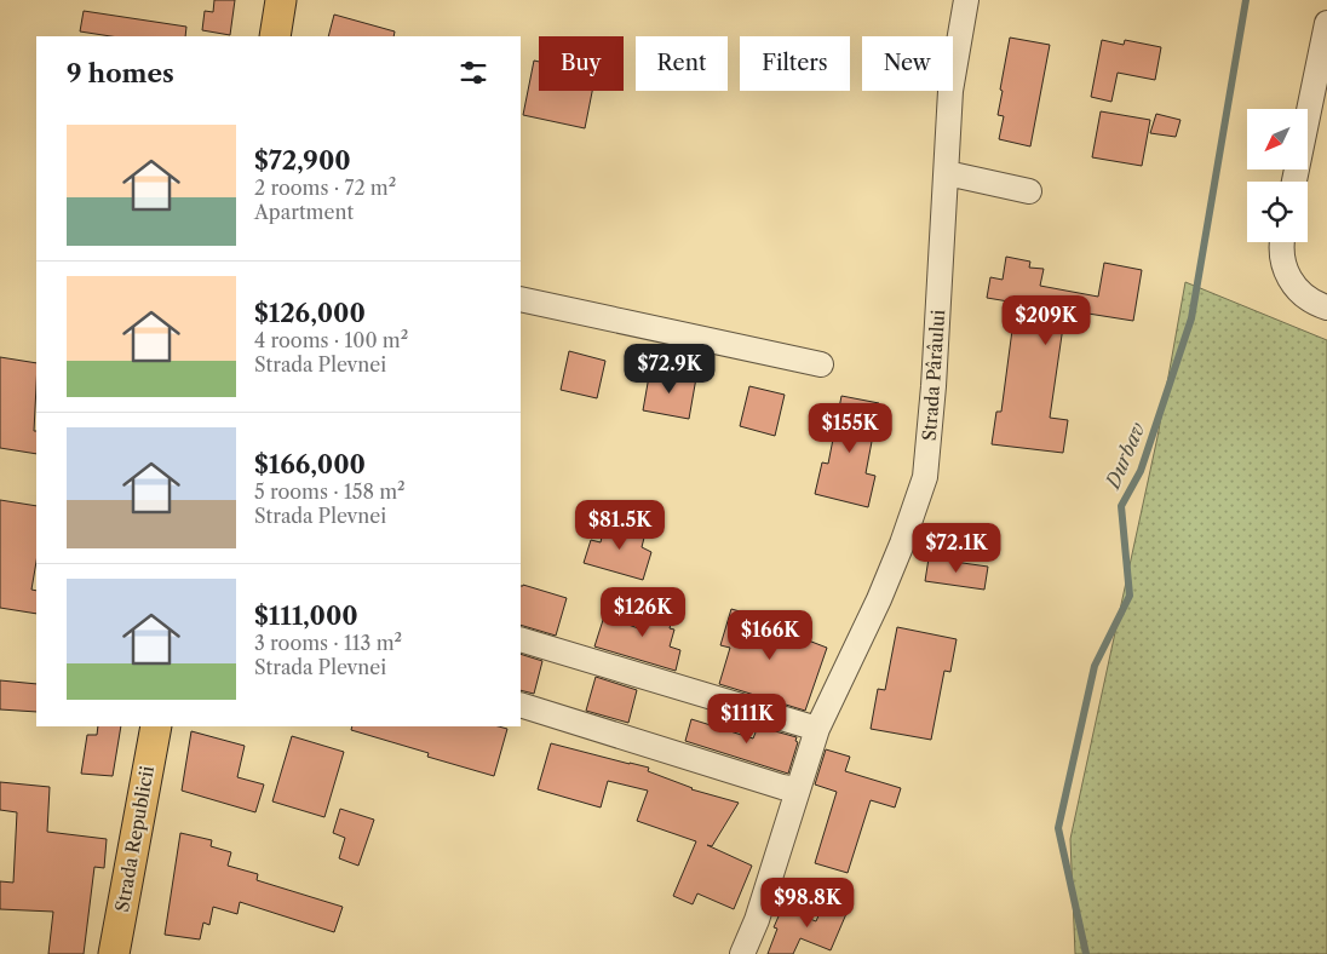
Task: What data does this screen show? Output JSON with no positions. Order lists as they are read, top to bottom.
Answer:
{
  "streets": {
    "main road": ["Strada Republicii"],
    "street": ["Strada Pârâului"]
  },
  "water": ["Durbav"],
  "north": "bottom left",
  "page": {
    "chip": [
      "Buy",
      "Rent",
      "Filters",
      "New"
    ],
    "heading": "9 homes",
    "list": [
      {
        "name": "$72,900",
        "note": "2 rooms · 72 m² · Apartment"
      },
      {
        "name": "$126,000",
        "note": "4 rooms · 100 m² · Strada Plevnei"
      },
      {
        "name": "$166,000",
        "note": "5 rooms · 158 m² · Strada Plevnei"
      },
      {
        "name": "$111,000",
        "note": "3 rooms · 113 m² · Strada Plevnei"
      }
    ],
    "price": [
      "$209K",
      "$72.9K",
      "$155K",
      "$81.5K",
      "$72.1K",
      "$126K",
      "$166K",
      "$111K",
      "$98.8K"
    ]
  }
}
